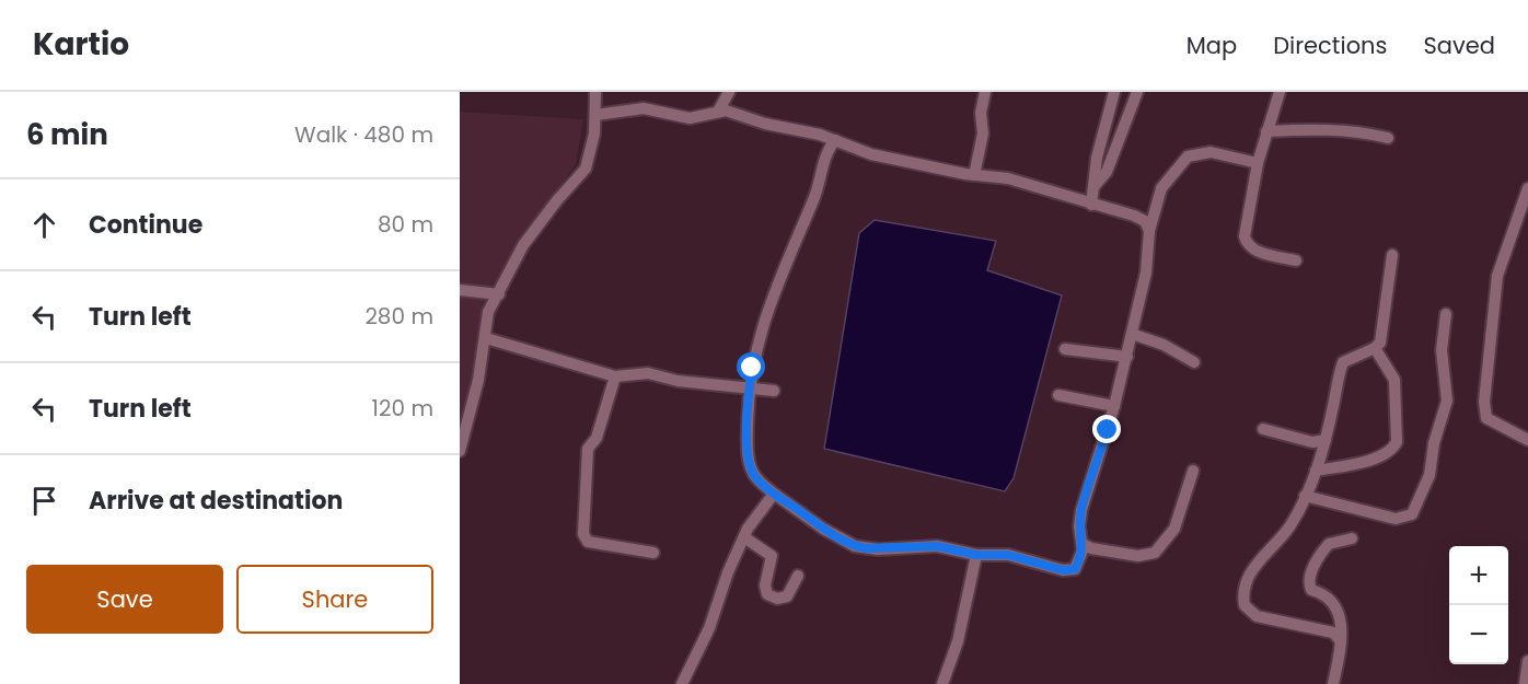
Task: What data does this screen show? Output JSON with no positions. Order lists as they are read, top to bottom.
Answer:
{
  "page": {
    "header": "Kartio",
    "nav": ["Map", "Directions", "Saved"],
    "heading": ["6 min", "Walk · 480 m"],
    "list": [
      ["Continue", "80 m"],
      ["Turn left", "280 m"],
      ["Turn left", "120 m"],
      "Arrive at destination"
    ],
    "buttons": ["Save", "Share"],
    "map_buttons": ["+", "−"]
  }
}
